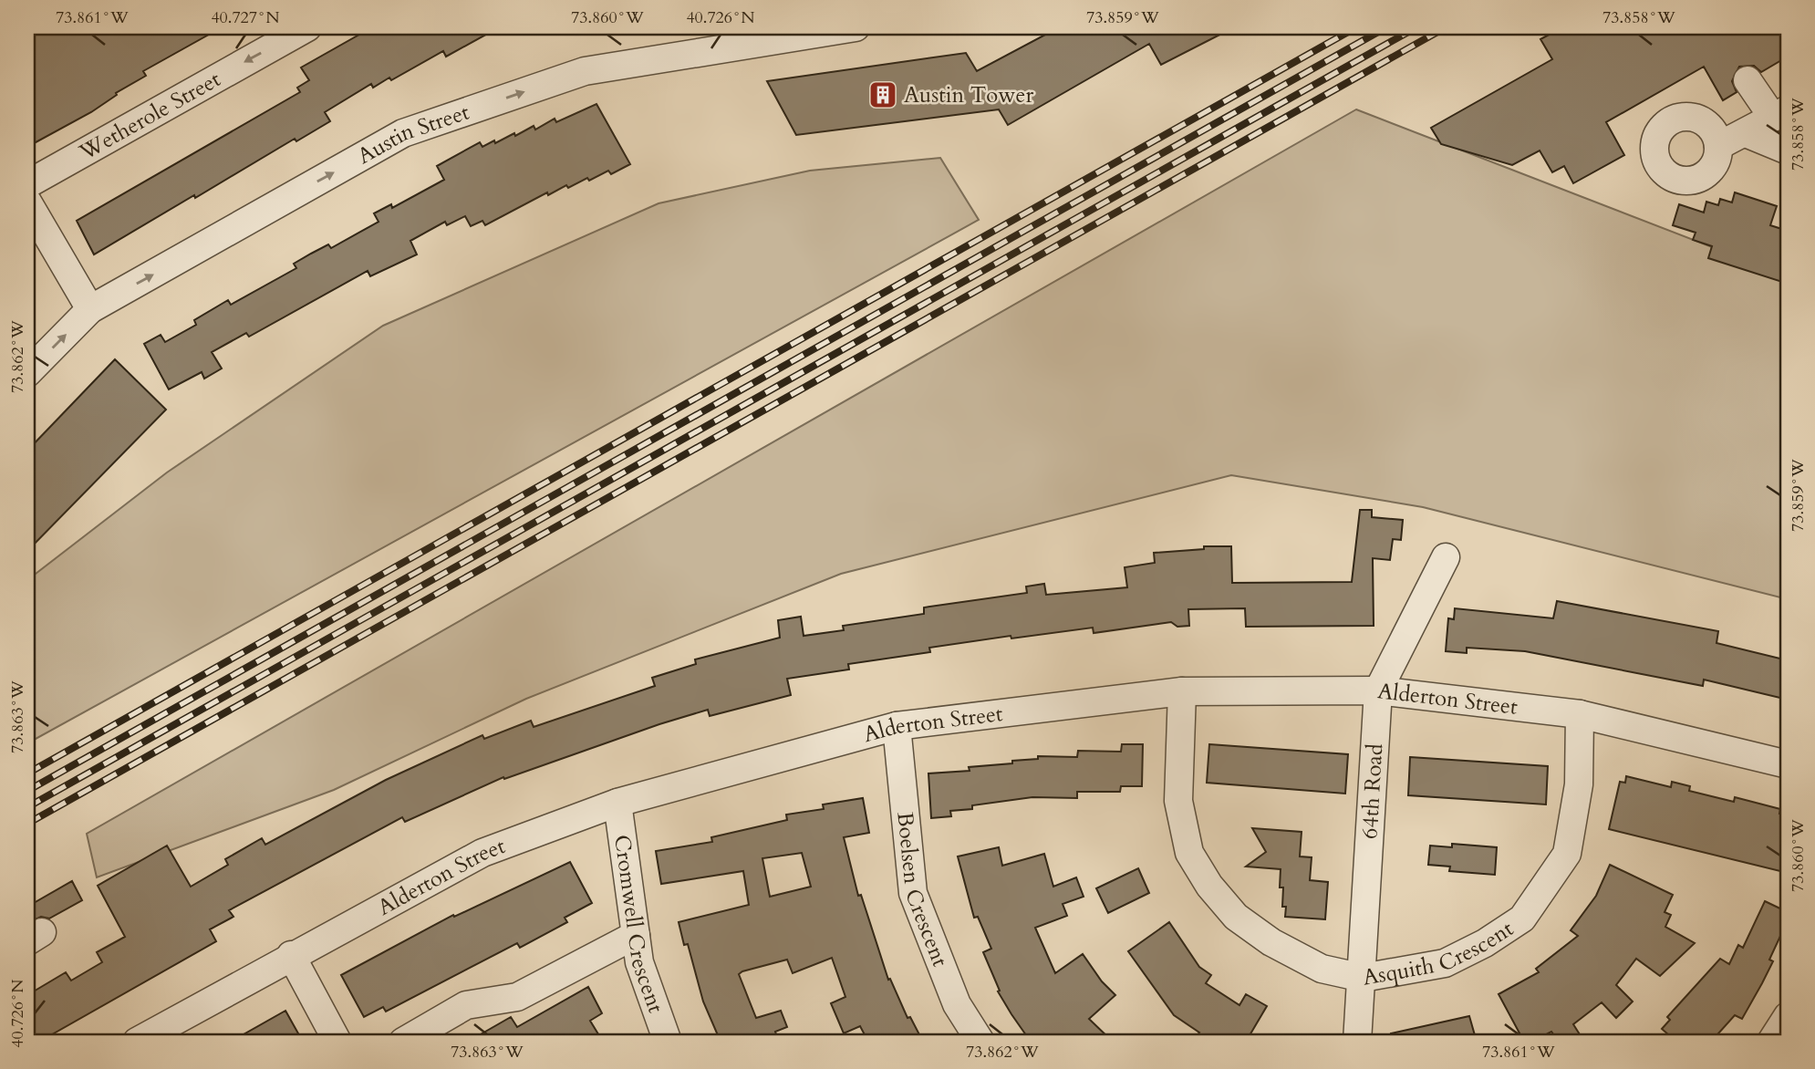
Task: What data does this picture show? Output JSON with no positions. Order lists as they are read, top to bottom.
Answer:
{
  "streets": {
    "street": [
      "Wetherole Street",
      "Austin Street",
      "Alderton Street",
      "64th Road",
      "Boelsen Crescent",
      "Cromwell Crescent",
      "Asquith Crescent"
    ]
  },
  "crossings": [
    ["Alderton Street", "64th Road"],
    ["Alderton Street", "Boelsen Crescent"],
    ["Alderton Street", "Cromwell Crescent"],
    ["Alderton Street", "Asquith Crescent"],
    ["64th Road", "Asquith Crescent"]
  ],
  "one_way": ["Wetherole Street", "Austin Street"],
  "places": {
    "building": ["Austin Tower"]
  },
  "coordinates": [
    "73.861°W",
    "40.727°N",
    "73.860°W",
    "40.726°N",
    "73.859°W",
    "73.858°W",
    "73.862°W",
    "73.863°W"
  ]
}
